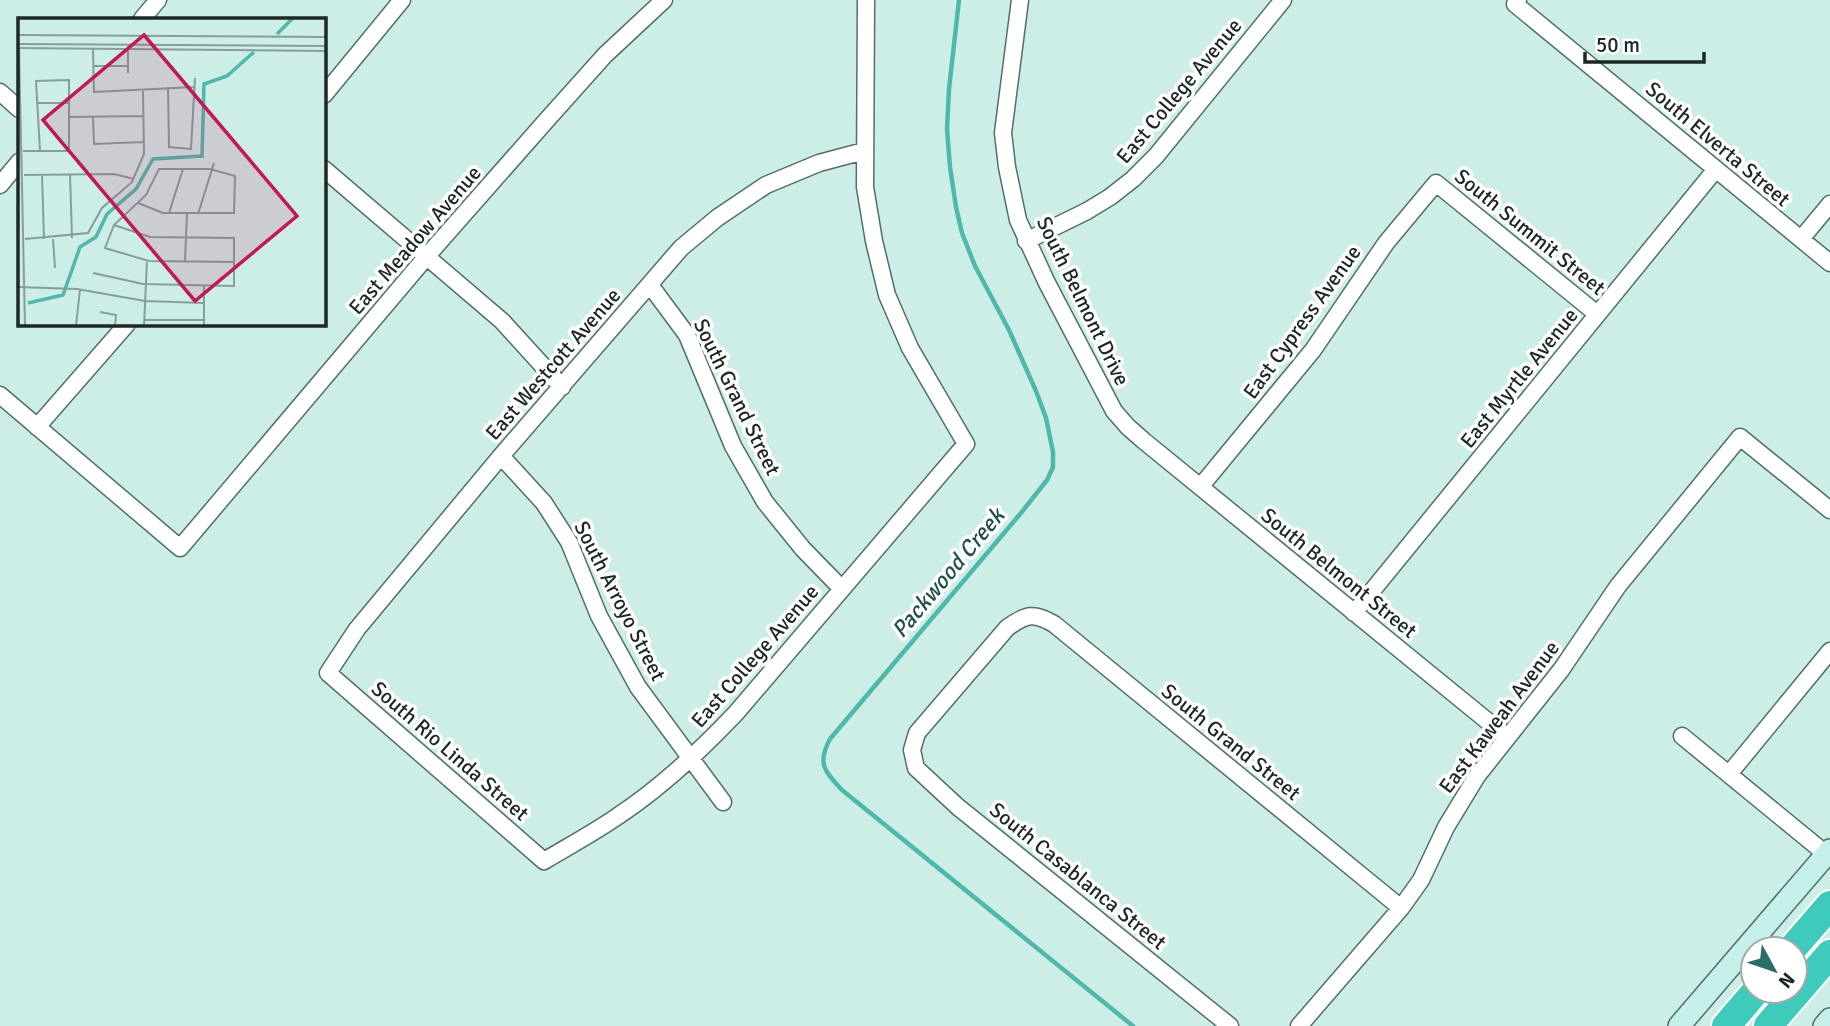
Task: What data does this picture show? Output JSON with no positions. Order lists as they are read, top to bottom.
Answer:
{
  "streets": {
    "street": [
      "East College Avenue",
      "South Elverta Street",
      "South Summit Street",
      "East Meadow Avenue",
      "South Belmont Drive",
      "East Cypress Avenue",
      "East Westcott Avenue",
      "East Myrtle Avenue",
      "South Grand Street",
      "South Belmont Street",
      "South Arroyo Street",
      "East Kaweah Avenue",
      "South Rio Linda Street",
      "South Casablanca Street"
    ]
  },
  "crossings": [
    ["East College Avenue", "South Belmont Drive"],
    ["East College Avenue", "East Westcott Avenue"],
    ["East College Avenue", "South Grand Street"],
    ["East College Avenue", "South Arroyo Street"],
    ["East College Avenue", "South Rio Linda Street"],
    ["South Elverta Street", "East Myrtle Avenue"],
    ["South Summit Street", "East Cypress Avenue"],
    ["South Summit Street", "East Myrtle Avenue"],
    ["South Belmont Drive", "South Belmont Street"],
    ["East Cypress Avenue", "South Belmont Street"],
    ["East Westcott Avenue", "South Grand Street"],
    ["East Westcott Avenue", "South Arroyo Street"],
    ["East Westcott Avenue", "South Rio Linda Street"],
    ["East Myrtle Avenue", "South Belmont Street"],
    ["South Grand Street", "East Kaweah Avenue"],
    ["South Grand Street", "South Casablanca Street"],
    ["South Belmont Street", "East Kaweah Avenue"]
  ],
  "water": ["Packwood Creek"],
  "scale_bar": "50 m",
  "north": "bottom right"
}
